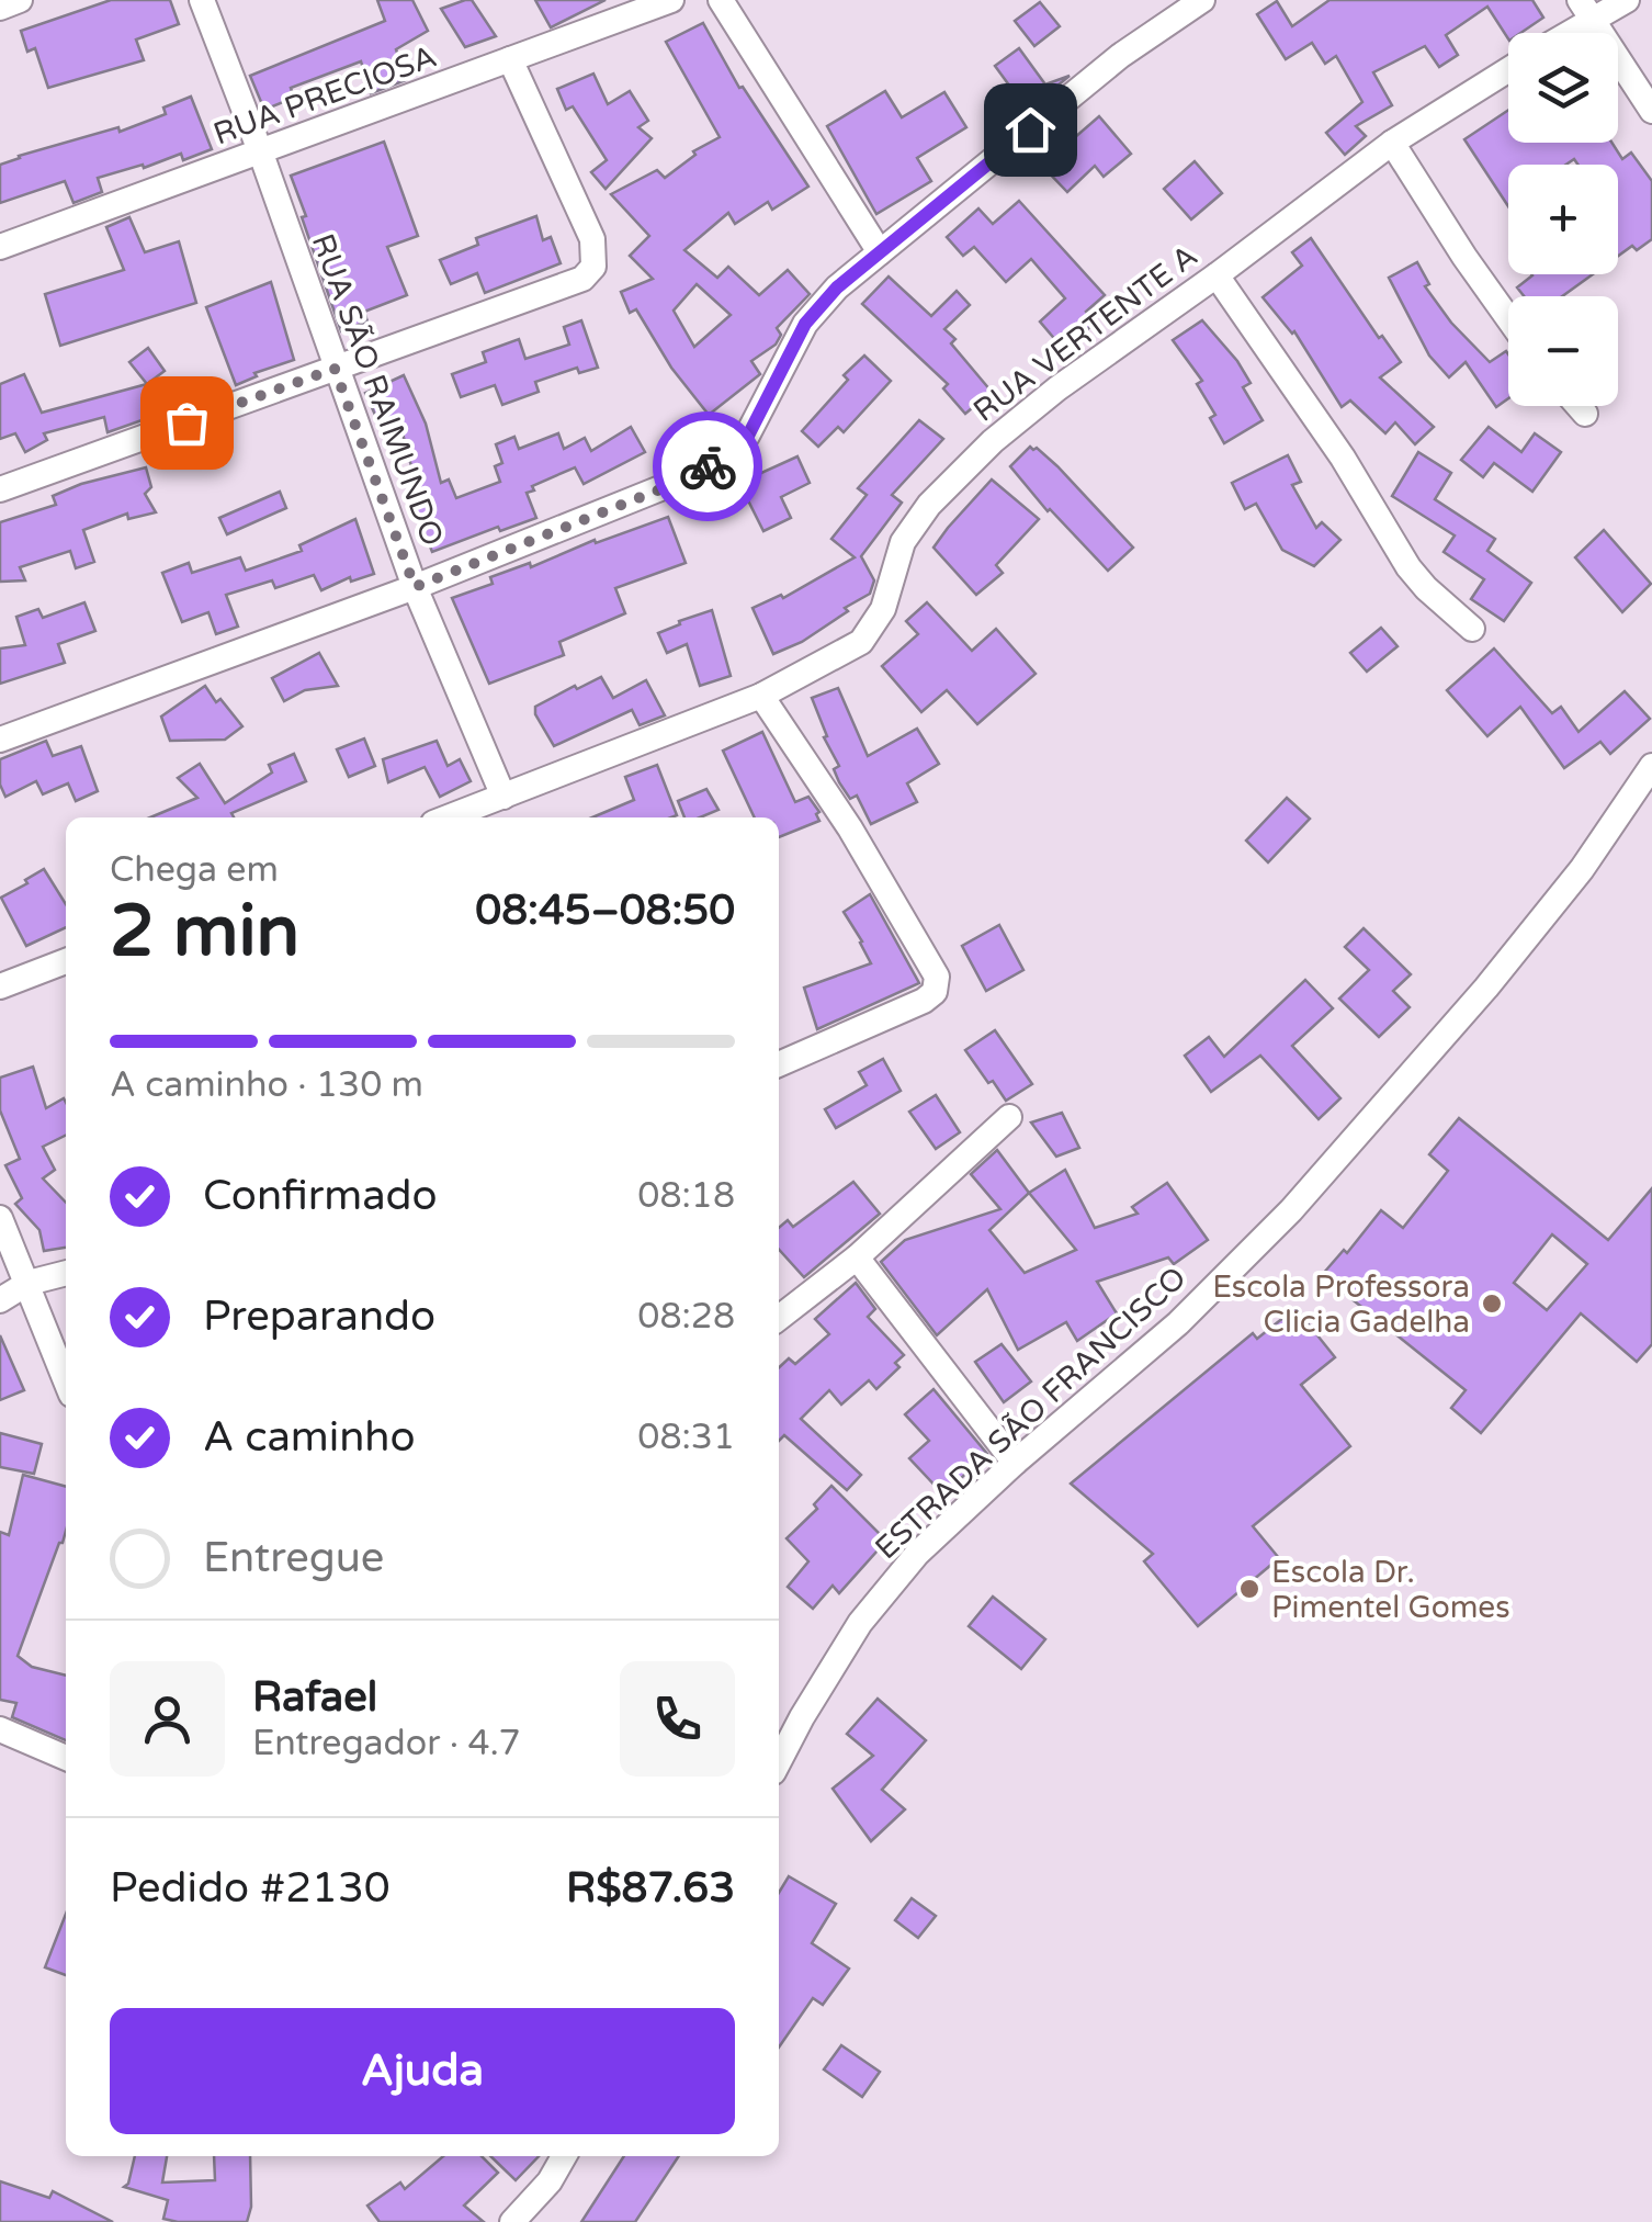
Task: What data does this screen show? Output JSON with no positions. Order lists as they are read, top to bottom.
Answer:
{
  "streets": {
    "street": [
      "RUA PRECIOSA",
      "RUA VERTENTE A",
      "RUA SÃO RAIMUNDO",
      "ESTRADA SÃO FRANCISCO"
    ]
  },
  "crossings": [
    ["RUA PRECIOSA", "RUA SÃO RAIMUNDO"],
    ["RUA VERTENTE A", "RUA SÃO RAIMUNDO"]
  ],
  "places": ["Escola Professora Clicia Gadelha", "Escola Dr. Pimentel Gomes"],
  "page": {
    "map_buttons": ["+", "−"],
    "heading": ["2 min", "Chega em", "08:45–08:50"],
    "panel": [
      "Rafael",
      "Entregador · 4.7",
      "Pedido #2130",
      "R$87.63"
    ],
    "bar": "A caminho · 130 m",
    "list": [
      ["Confirmado", "08:18"],
      ["Preparando", "08:28"],
      ["A caminho", "08:31"],
      "Entregue"
    ],
    "buttons": "Ajuda"
  }
}
